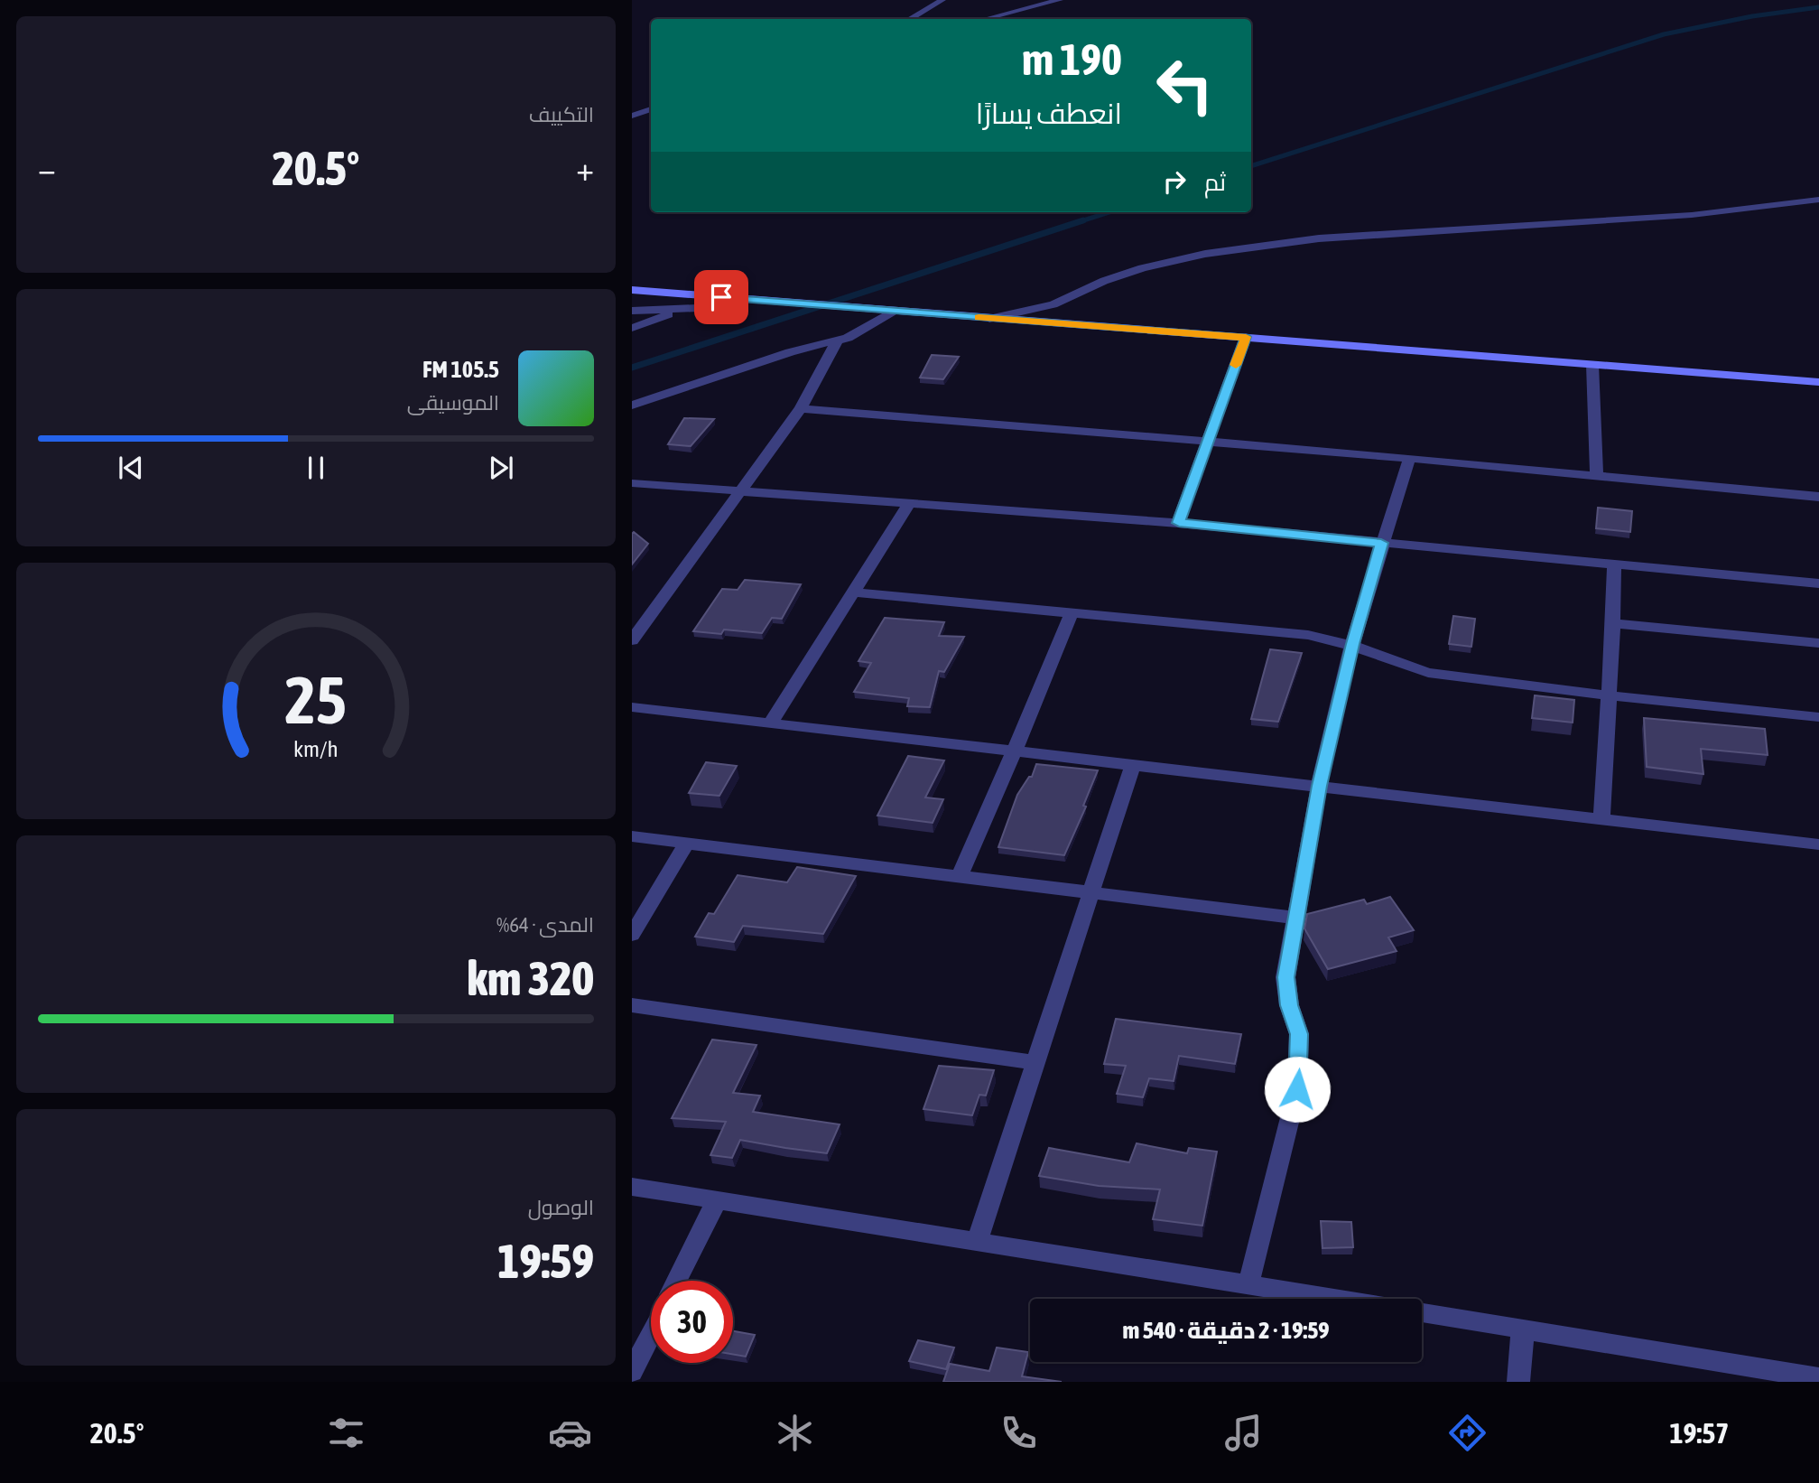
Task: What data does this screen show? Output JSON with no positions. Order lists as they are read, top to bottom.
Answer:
{
  "page": {
    "tile": [
      "التكييف",
      ["المدى · 64%", "320 km"],
      ["الوصول", "19:59"]
    ],
    "turn": ["190 m", "انعطف يسارًا"],
    "heat": ["−", "20.5°", "+"],
    "then": "ثم",
    "song": ["105.5 FM", "الموسيقى"],
    "limit": "30",
    "trip": "19:59 · 2 دقيقة · 540 m",
    "tabs": ["19:57", "20.5°"],
    "gauge": ["25", "km/h"]
  }
}
